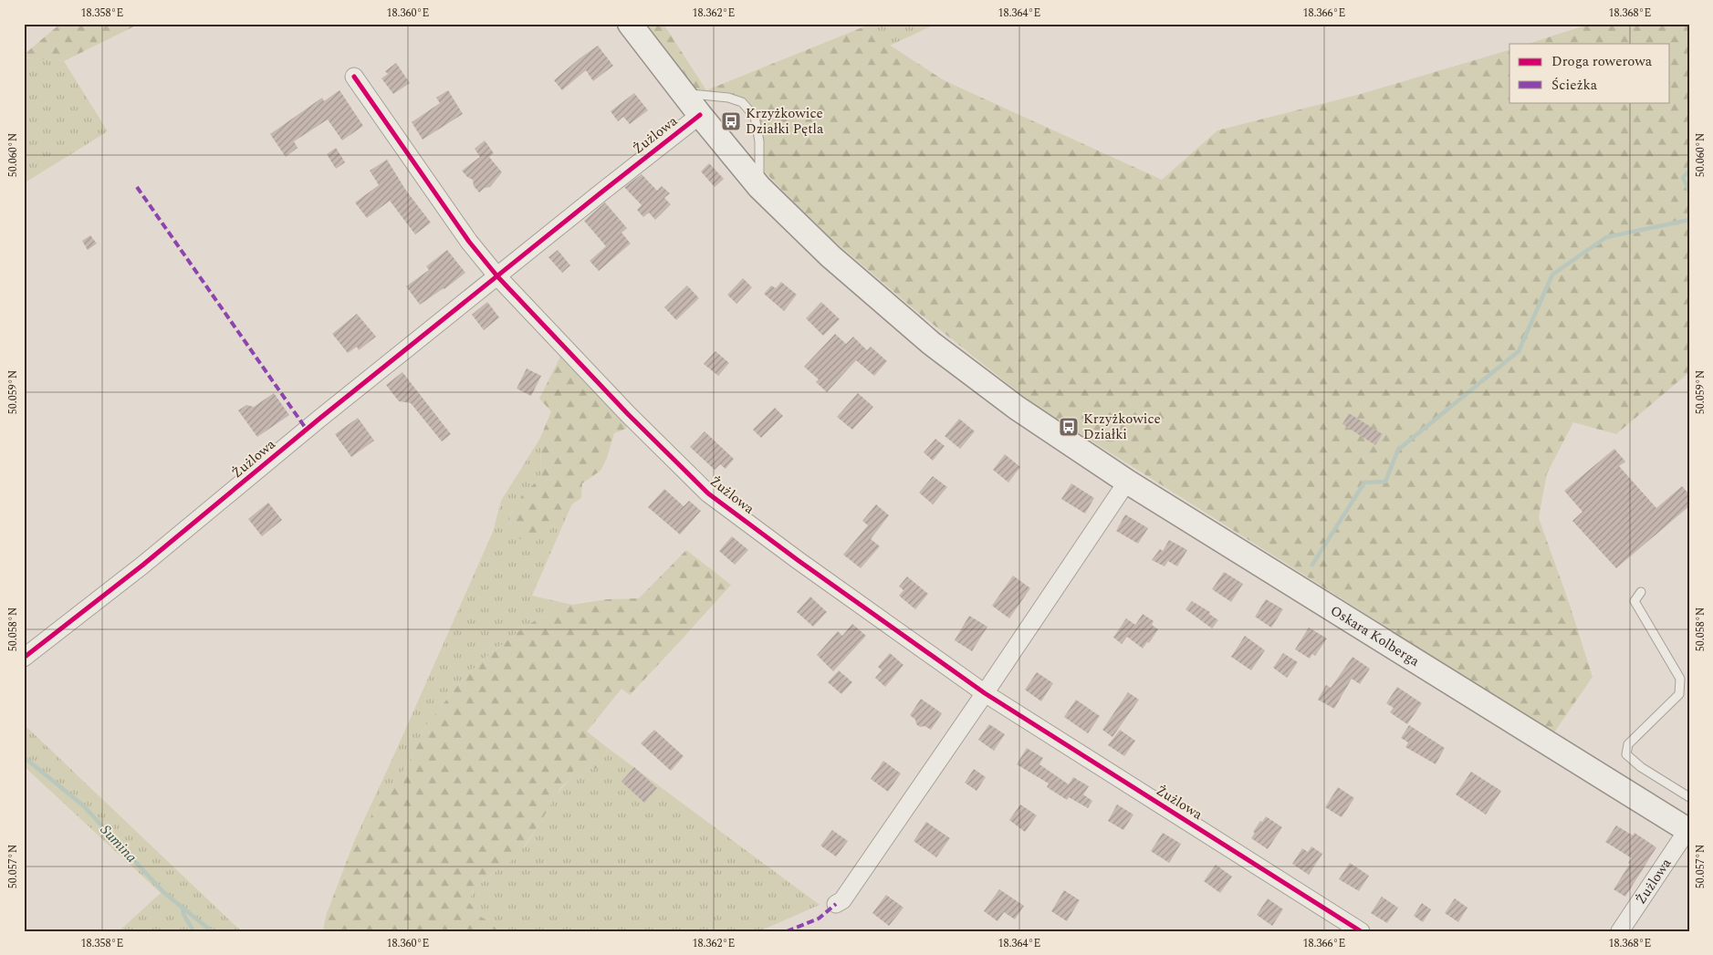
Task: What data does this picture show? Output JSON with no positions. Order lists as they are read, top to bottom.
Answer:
{
  "streets": {
    "main road": ["Oskara Kolberga"],
    "street": ["Żużlowa"]
  },
  "crossings": [
    ["Żużlowa", "Oskara Kolberga"]
  ],
  "water": ["Sumina"],
  "places": {
    "bus stop": ["Krzyżkowice Działki Pętla", "Krzyżkowice Działki"]
  },
  "legend": ["Droga rowerowa", "Ścieżka"],
  "coordinates": [
    "18.358°E",
    "18.360°E",
    "18.362°E",
    "18.364°E",
    "18.366°E",
    "18.368°E",
    "50.060°N",
    "50.059°N",
    "50.058°N",
    "50.057°N"
  ]
}
